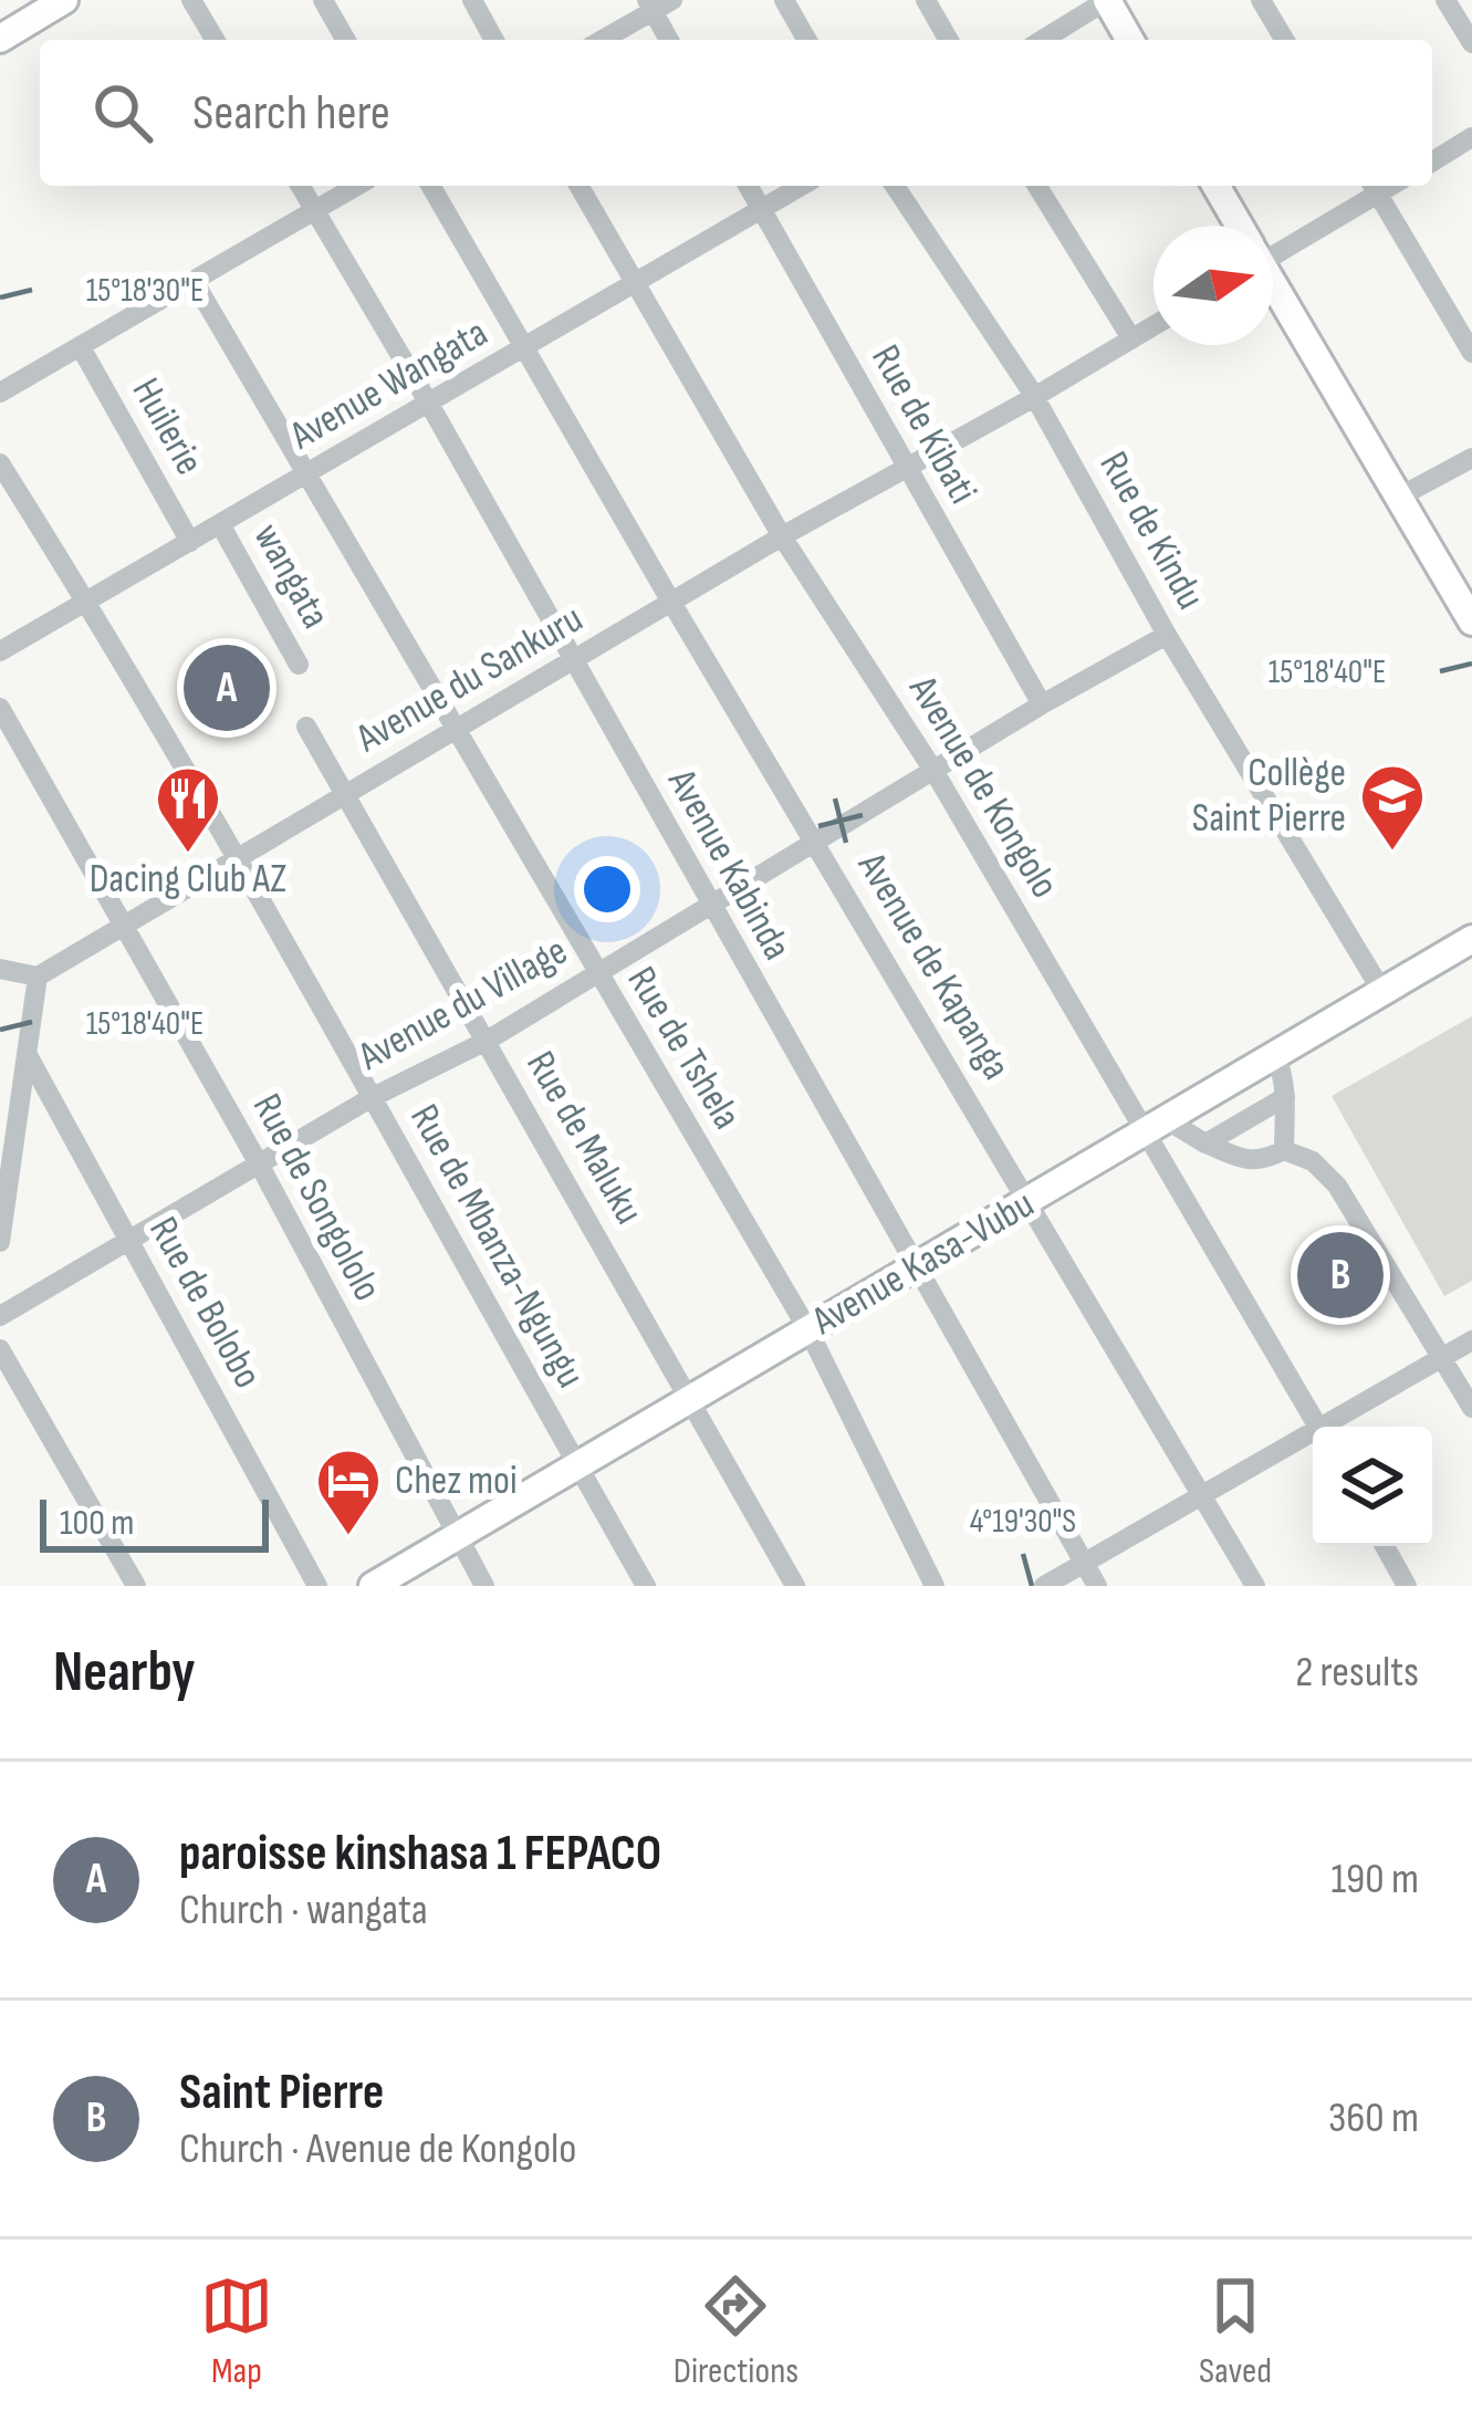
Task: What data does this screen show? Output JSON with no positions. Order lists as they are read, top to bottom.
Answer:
{
  "streets": {
    "main road": ["Avenue Kasa-Vubu"],
    "street": [
      "Avenue Wangata",
      "Rue de Kibati",
      "Huilerie",
      "Rue de Kindu",
      "wangata",
      "Avenue du Sankuru",
      "Avenue de Kongolo",
      "Avenue Kabinda",
      "Avenue de Kapanga",
      "Avenue du Village",
      "Rue de Tshela",
      "Rue de Maluku",
      "Rue de Songololo",
      "Rue de Mbanza-Ngungu",
      "Rue de Bolobo"
    ]
  },
  "crossings": [
    ["Avenue Wangata", "Rue de Kibati"],
    ["Avenue Wangata", "Huilerie"],
    ["Avenue Wangata", "wangata"],
    ["Avenue Wangata", "Avenue de Kongolo"],
    ["Avenue Wangata", "Avenue Kabinda"],
    ["Avenue Wangata", "Avenue de Kapanga"],
    ["Avenue Wangata", "Rue de Tshela"],
    ["Avenue Wangata", "Rue de Mbanza-Ngungu"],
    ["Rue de Kibati", "Avenue du Sankuru"],
    ["Rue de Kibati", "Avenue du Village"],
    ["Rue de Kindu", "Avenue du Sankuru"],
    ["Rue de Kindu", "Avenue du Village"],
    ["Rue de Kindu", "Avenue Kasa-Vubu"],
    ["Avenue du Sankuru", "Avenue de Kongolo"],
    ["Avenue du Sankuru", "Avenue Kabinda"],
    ["Avenue du Sankuru", "Avenue de Kapanga"],
    ["Avenue du Sankuru", "Rue de Tshela"],
    ["Avenue du Sankuru", "Rue de Maluku"],
    ["Avenue du Sankuru", "Rue de Songololo"],
    ["Avenue du Sankuru", "Rue de Mbanza-Ngungu"],
    ["Avenue de Kongolo", "Avenue du Village"],
    ["Avenue de Kongolo", "Avenue Kasa-Vubu"],
    ["Avenue Kabinda", "Avenue du Village"],
    ["Avenue Kabinda", "Avenue Kasa-Vubu"],
    ["Avenue de Kapanga", "Avenue du Village"],
    ["Avenue de Kapanga", "Avenue Kasa-Vubu"],
    ["Avenue du Village", "Rue de Tshela"],
    ["Avenue du Village", "Rue de Maluku"],
    ["Avenue du Village", "Rue de Songololo"],
    ["Avenue du Village", "Rue de Mbanza-Ngungu"],
    ["Avenue du Village", "Rue de Bolobo"],
    ["Rue de Tshela", "Avenue Kasa-Vubu"],
    ["Rue de Maluku", "Avenue Kasa-Vubu"],
    ["Rue de Songololo", "Avenue Kasa-Vubu"],
    ["Rue de Mbanza-Ngungu", "Avenue Kasa-Vubu"]
  ],
  "places": {
    "school or university": ["Collège Saint Pierre"],
    "restaurant": ["Dacing Club AZ"],
    "hotel": ["Chez moi"]
  },
  "scale_bar": "100 m",
  "north": "right",
  "page": {
    "search": "Search here",
    "pins": ["A", "B"],
    "scale": "100 m",
    "heading": ["Nearby", "2 results"],
    "list": [
      {
        "mark": "A",
        "name": "paroisse kinshasa 1 FEPACO",
        "note": "Church · wangata",
        "value": "190 m"
      },
      {
        "mark": "B",
        "name": "Saint Pierre",
        "note": "Church · Avenue de Kongolo",
        "value": "360 m"
      }
    ],
    "nav": ["Map", "Directions", "Saved"]
  },
  "coordinates": ["15°18'30\"E", "15°18'40\"E", "4°19'30\"S"]
}
